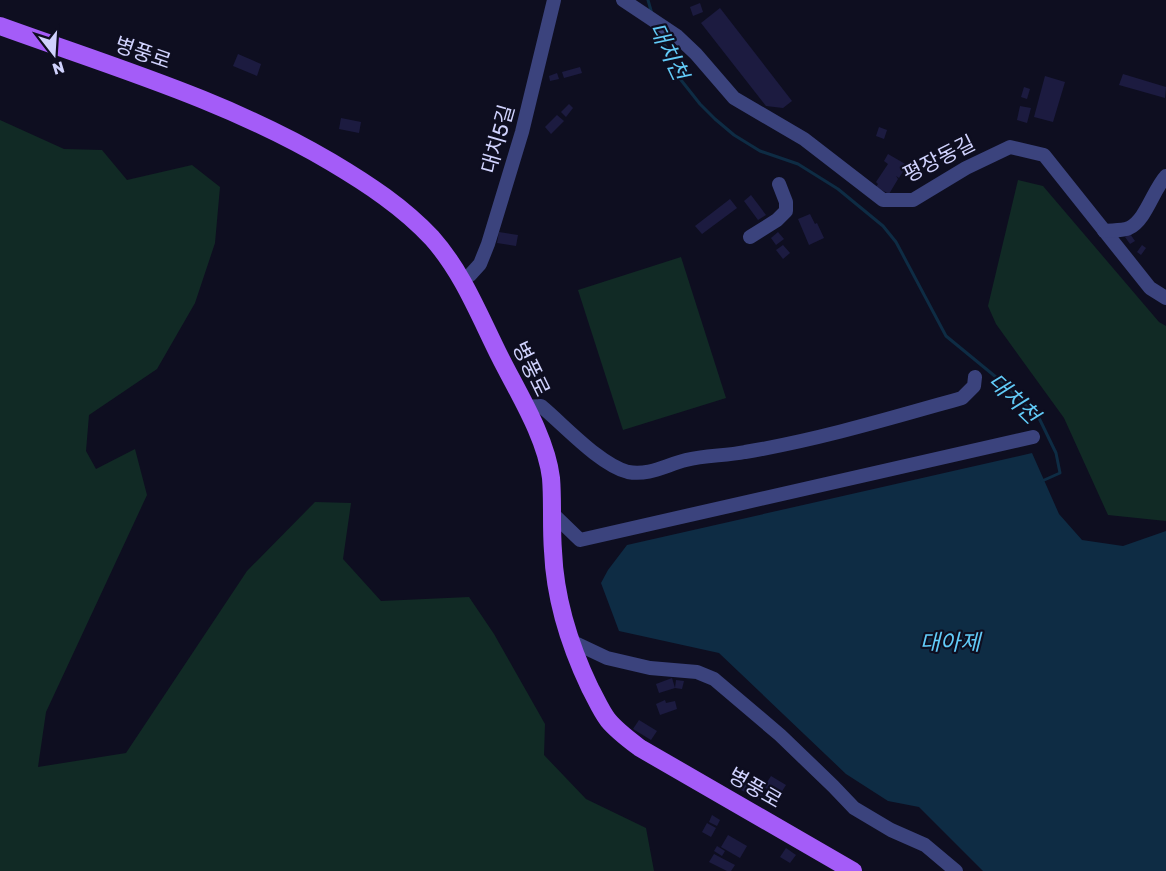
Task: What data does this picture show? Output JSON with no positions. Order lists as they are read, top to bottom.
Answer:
{
  "streets": {
    "main road": ["병풍로"],
    "street": ["대치5길", "평장동길"]
  },
  "crossings": [
    ["병풍로", "대치5길"]
  ],
  "water": ["대치천", "대아제"],
  "north": "bottom"
}
